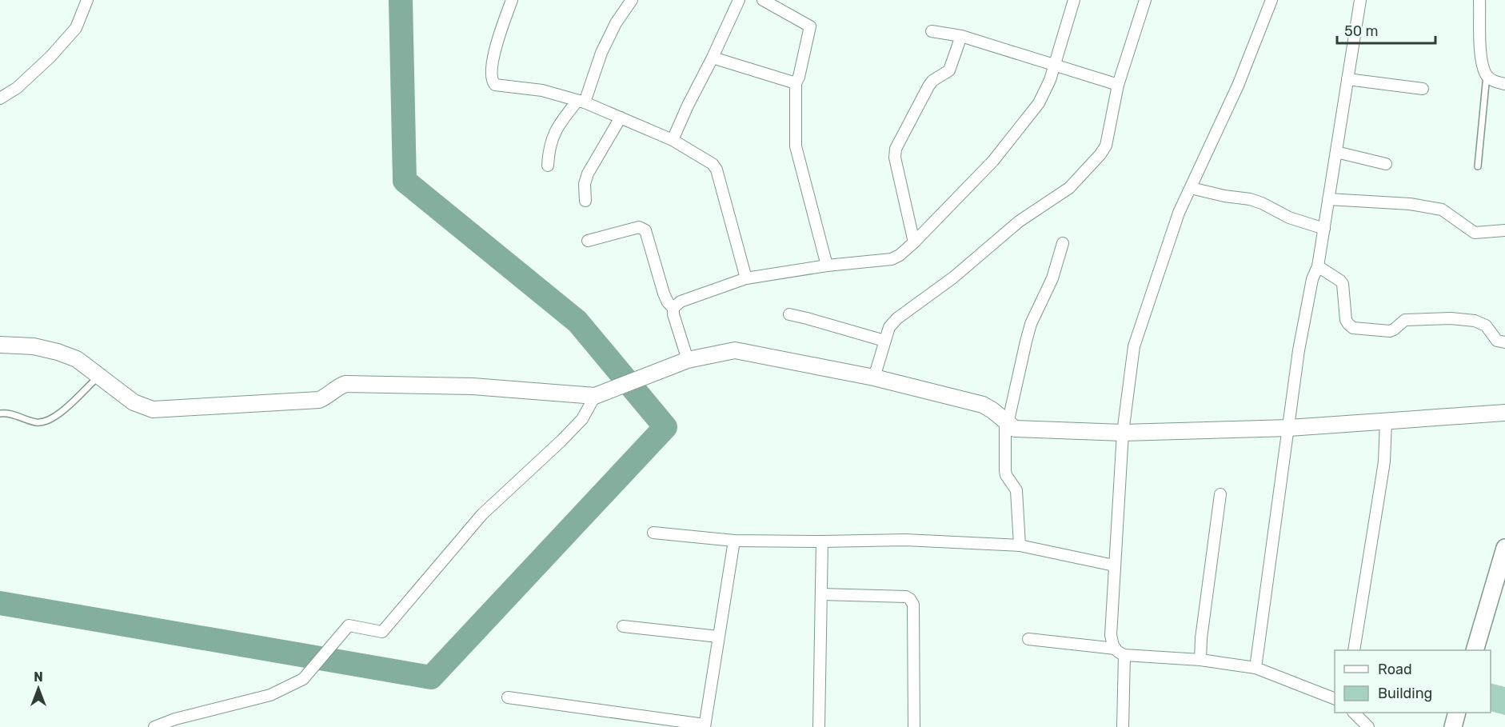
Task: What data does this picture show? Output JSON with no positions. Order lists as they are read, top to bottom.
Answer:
{
  "legend": ["Road", "Building"],
  "scale_bar": "50 m",
  "north": "top"
}
